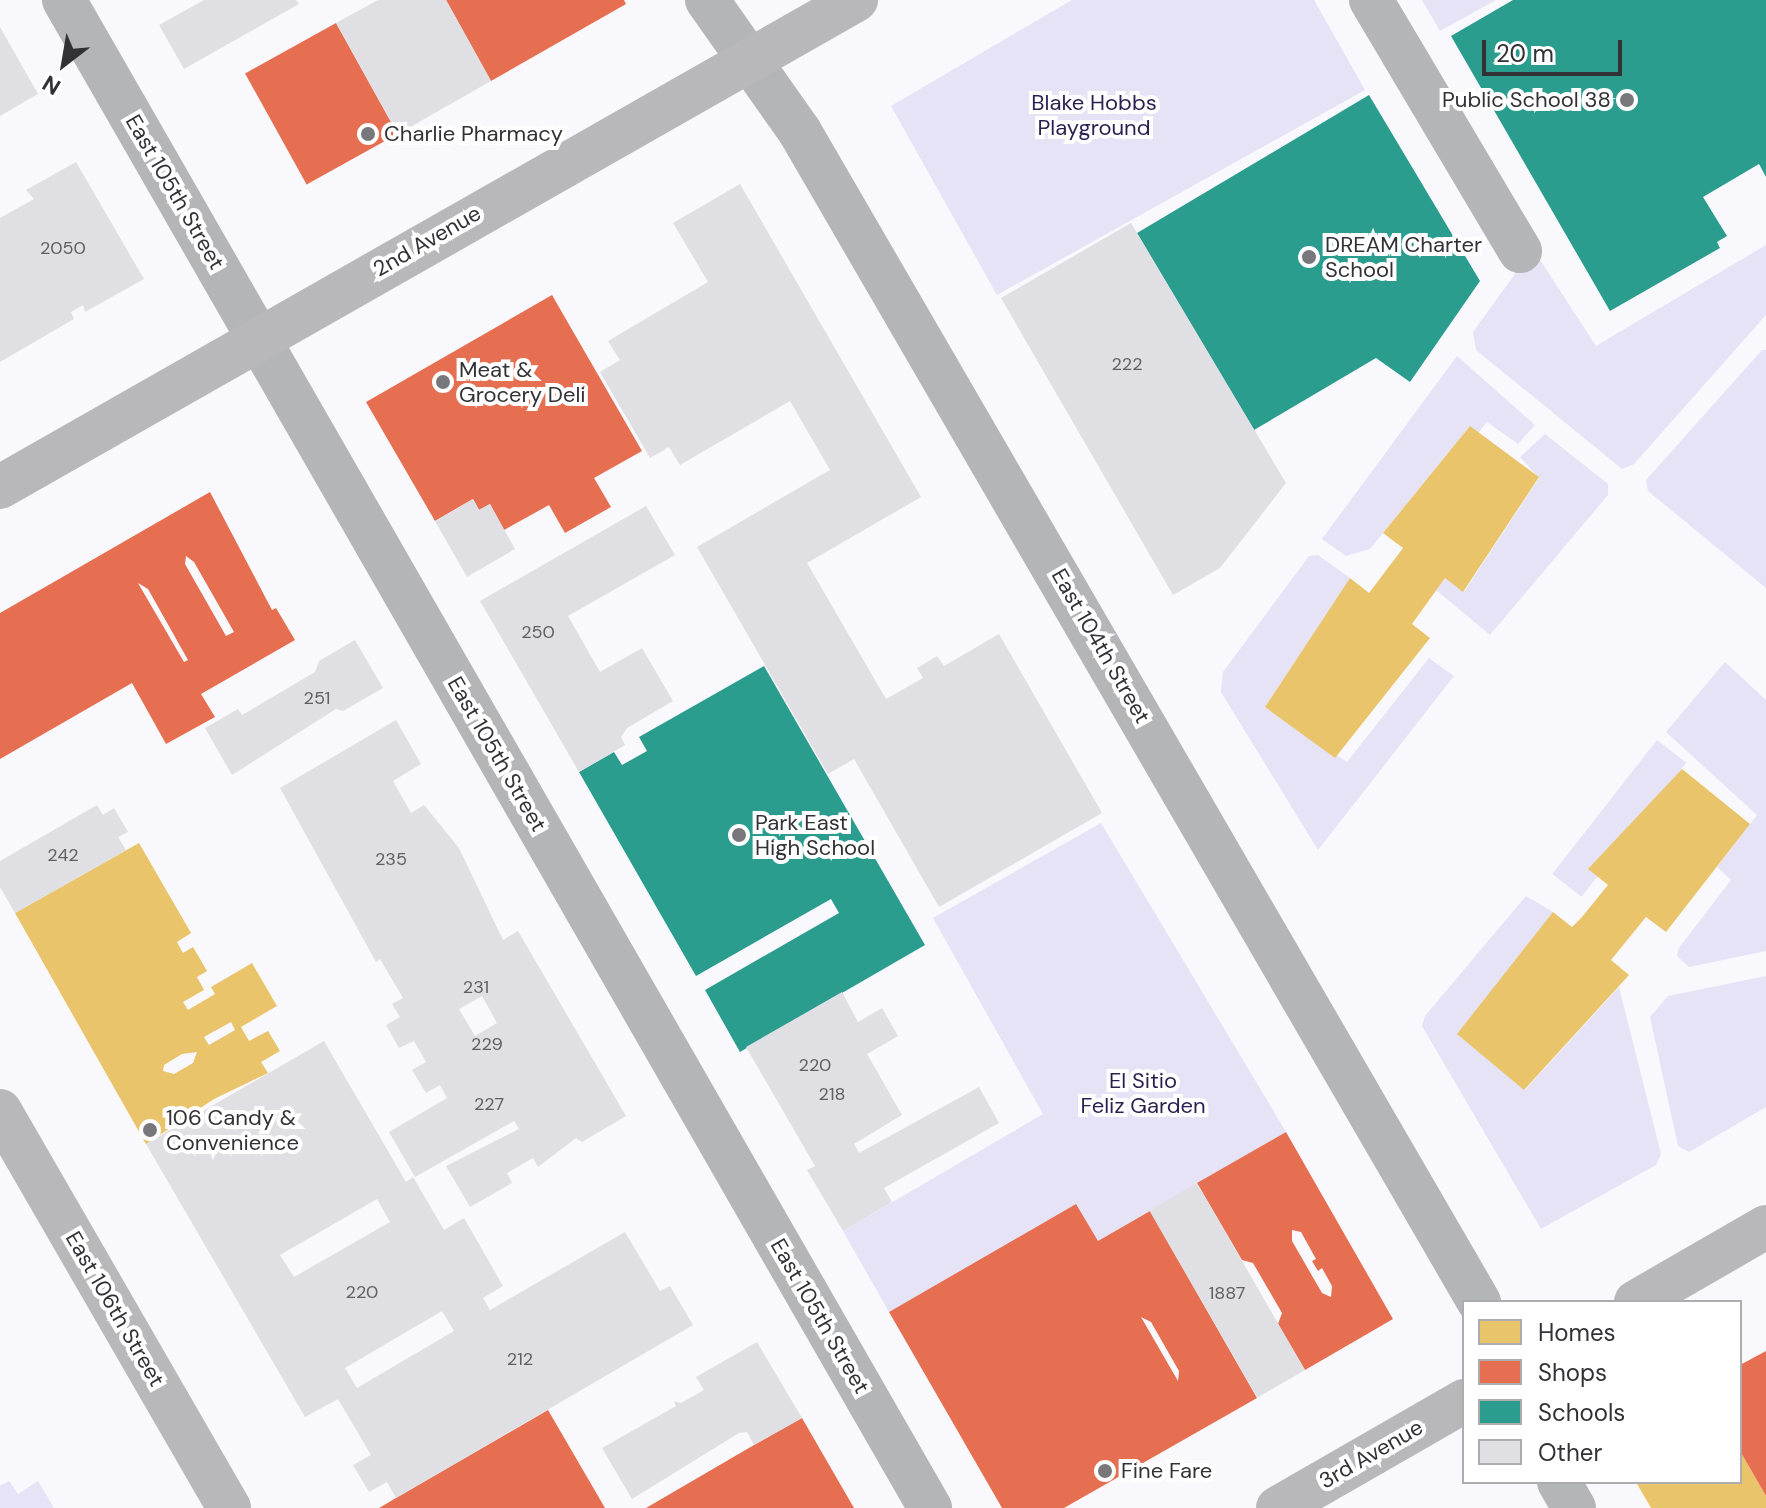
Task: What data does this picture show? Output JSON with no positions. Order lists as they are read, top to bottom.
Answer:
{
  "streets": {
    "main road": ["2nd Avenue", "East 106th Street", "3rd Avenue"],
    "street": ["East 105th Street", "East 104th Street"]
  },
  "crossings": [
    ["East 105th Street", "2nd Avenue"],
    ["2nd Avenue", "East 104th Street"]
  ],
  "parks": ["Blake Hobbs Playground", "El Sitio Feliz Garden"],
  "places": [
    "Public School 38",
    "Charlie Pharmacy",
    "DREAM Charter School",
    "Meat & Grocery Deli",
    "Park East High School",
    "106 Candy & Convenience",
    "Fine Fare"
  ],
  "house_numbers": [
    "2050",
    "222",
    "250",
    "251",
    "242",
    "235",
    "231",
    "229",
    "220",
    "218",
    "227",
    "220",
    "1887",
    "212"
  ],
  "legend": [
    "Homes",
    "Shops",
    "Schools",
    "Other"
  ],
  "scale_bar": "20 m",
  "north": "bottom left"
}
